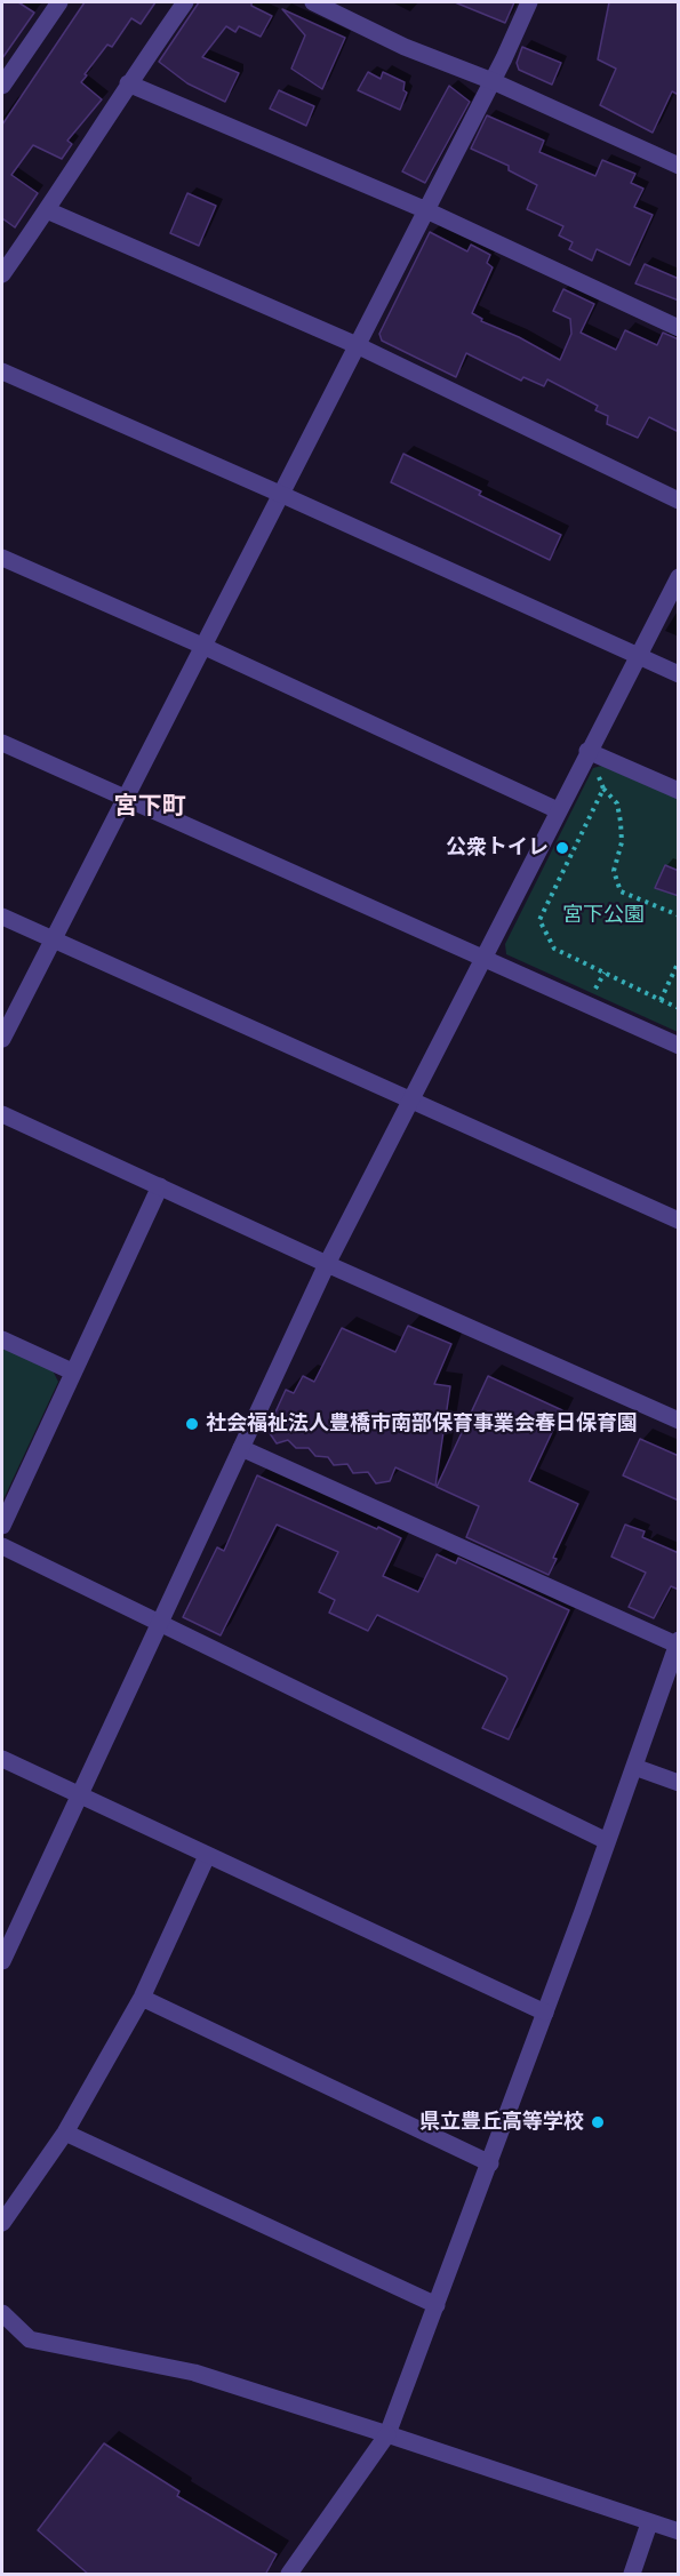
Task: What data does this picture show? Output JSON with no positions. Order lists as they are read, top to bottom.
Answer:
{
  "districts": ["宮下町"],
  "parks": ["宮下公園"],
  "places": ["公衆トイレ", "社会福祉法人豊橋市南部保育事業会春日保育園", "県立豊丘高等学校"]
}
